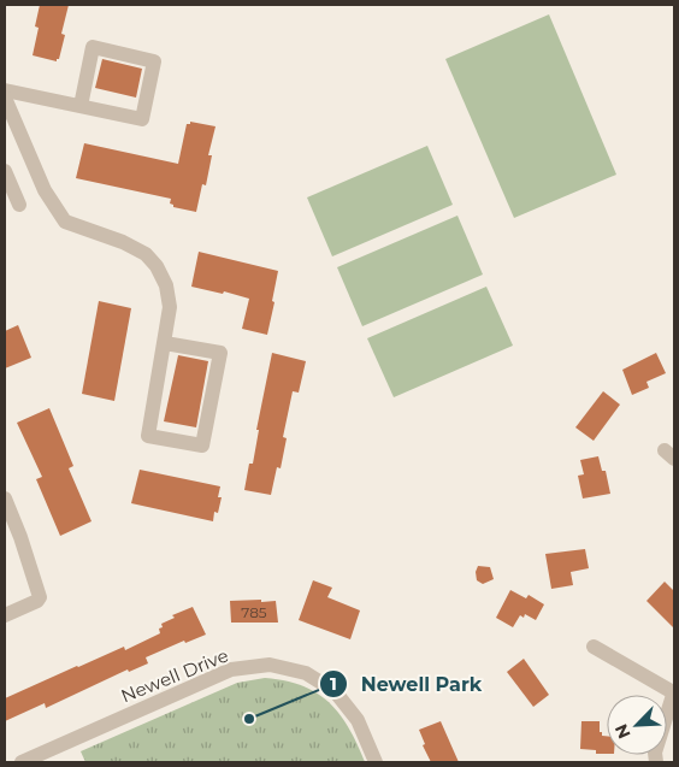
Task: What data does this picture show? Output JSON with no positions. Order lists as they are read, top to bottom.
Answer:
{
  "streets": {
    "street": ["Newell Drive"]
  },
  "places": ["Newell Park"],
  "house_numbers": ["785"],
  "north": "bottom left"
}
